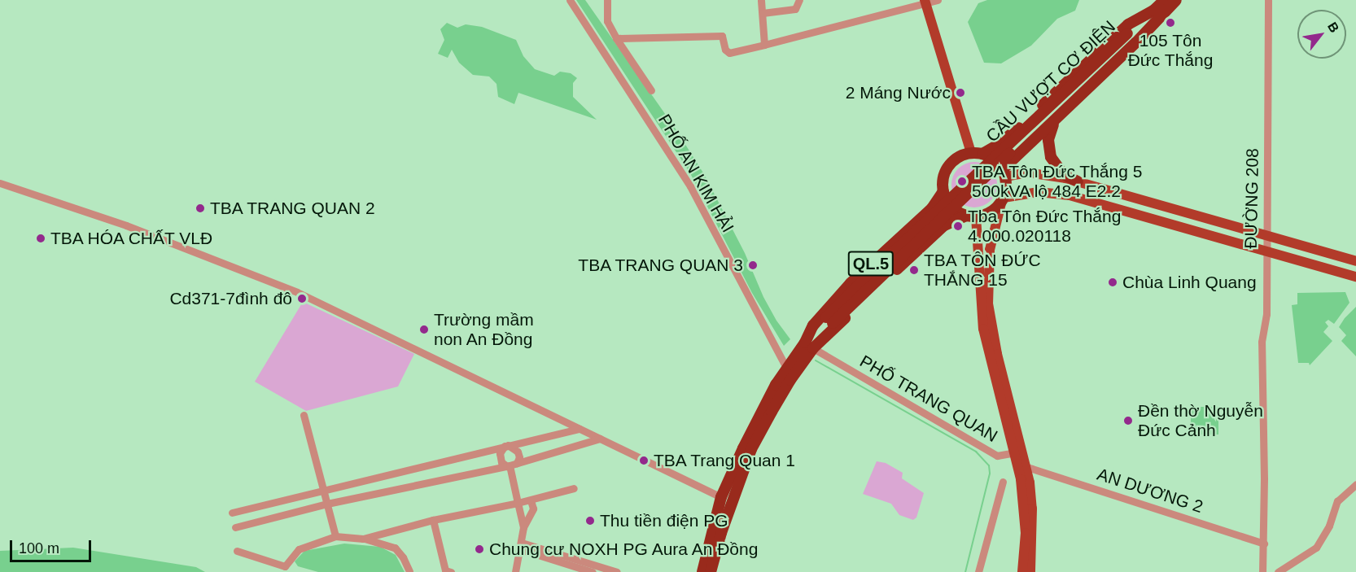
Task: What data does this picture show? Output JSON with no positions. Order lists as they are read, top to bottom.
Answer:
{
  "streets": {
    "highway": ["CẦU VƯỢT CƠ ĐIỆN", "QL.5"],
    "street": [
      "PHỐ AN KIM HẢI",
      "ĐƯỜNG 208",
      "PHỐ TRANG QUAN",
      "AN DƯƠNG 2"
    ]
  },
  "crossings": [
    ["CẦU VƯỢT CƠ ĐIỆN", "QL.5"],
    ["CẦU VƯỢT CƠ ĐIỆN", "PHỐ TRANG QUAN"],
    ["PHỐ AN KIM HẢI", "QL.5"],
    ["ĐƯỜNG 208", "AN DƯƠNG 2"],
    ["QL.5", "PHỐ TRANG QUAN"],
    ["PHỐ TRANG QUAN", "AN DƯƠNG 2"]
  ],
  "places": [
    "105 Tôn Đức Thắng",
    "2 Máng Nước",
    "TBA Tôn Đức Thắng 5 500kVA lộ 484 E2.2",
    "TBA TRANG QUAN 2",
    "Tba Tôn Đức Thắng 4.000.020118",
    "TBA HÓA CHẤT VLĐ",
    "TBA TRANG QUAN 3",
    "TBA TÔN ĐỨC THẮNG 15",
    "Chùa Linh Quang",
    "Cd371-7đình đô",
    "Trường mầm non An Đồng",
    "Đền thờ Nguyễn Đức Cảnh",
    "TBA Trang Quan 1",
    "Thu tiền điện PG",
    "Chung cư NOXH PG Aura An Đồng"
  ],
  "scale_bar": "100 m",
  "north": "top right"
}
